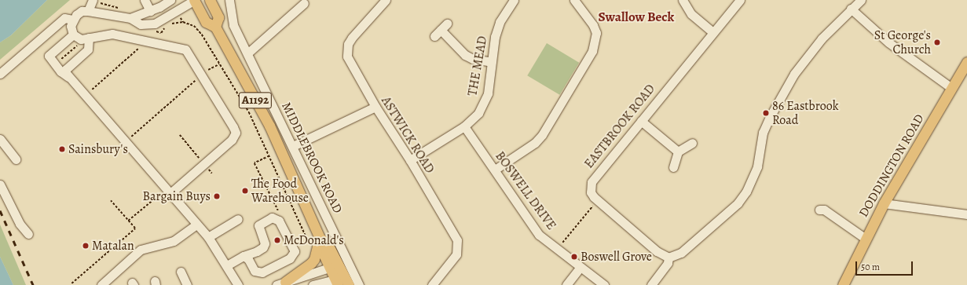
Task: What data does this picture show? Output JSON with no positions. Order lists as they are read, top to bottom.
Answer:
{
  "streets": {
    "main road": ["A1192", "DODDINGTON ROAD"],
    "street": [
      "THE MEAD",
      "EASTBROOK ROAD",
      "ASTWICK ROAD",
      "MIDDLEBROOK ROAD",
      "BOSWELL DRIVE"
    ]
  },
  "crossings": [
    ["THE MEAD", "ASTWICK ROAD"],
    ["THE MEAD", "BOSWELL DRIVE"]
  ],
  "districts": ["Swallow Beck"],
  "places": [
    "St George's Church",
    "86 Eastbrook Road",
    "Sainsbury's",
    "The Food Warehouse",
    "Bargain Buys",
    "McDonald's",
    "Matalan",
    "Boswell Grove"
  ],
  "scale_bar": "50 m"
}
